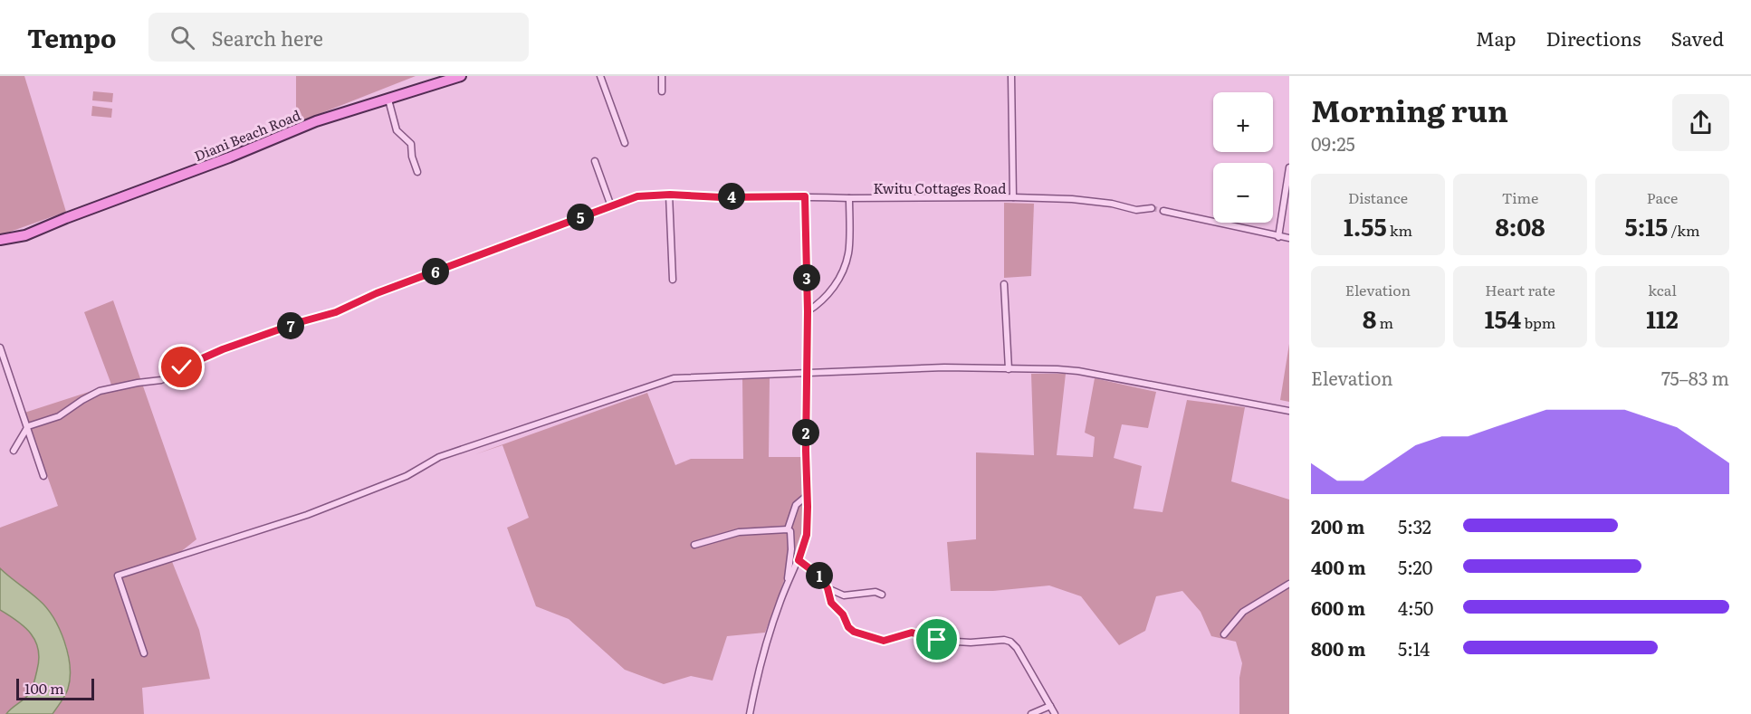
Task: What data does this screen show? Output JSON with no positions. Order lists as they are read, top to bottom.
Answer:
{
  "streets": {
    "main road": ["Diani Beach Road"],
    "street": ["Kwitu Cottages Road"]
  },
  "scale_bar": "100 m",
  "page": {
    "header": "Tempo",
    "search": "Search here",
    "nav": ["Map", "Directions", "Saved"],
    "heading": ["Morning run", "09:25"],
    "map_buttons": ["+", "−"],
    "stats": [
      ["Distance", "1.55 km"],
      ["Time", "8:08"],
      ["Pace", "5:15 /km"],
      ["Elevation", "8 m"],
      ["Heart rate", "154 bpm"],
      ["kcal", "112"]
    ],
    "pins": [
      "4",
      "5",
      "6",
      "3",
      "7",
      "2",
      "1"
    ],
    "chart": ["Elevation", "75–83 m"],
    "list": [
      {
        "name": "200 m",
        "note": "5:32"
      },
      {
        "name": "400 m",
        "note": "5:20"
      },
      {
        "name": "600 m",
        "note": "4:50"
      },
      {
        "name": "800 m",
        "note": "5:14"
      }
    ],
    "scale": "100 m"
  }
}
